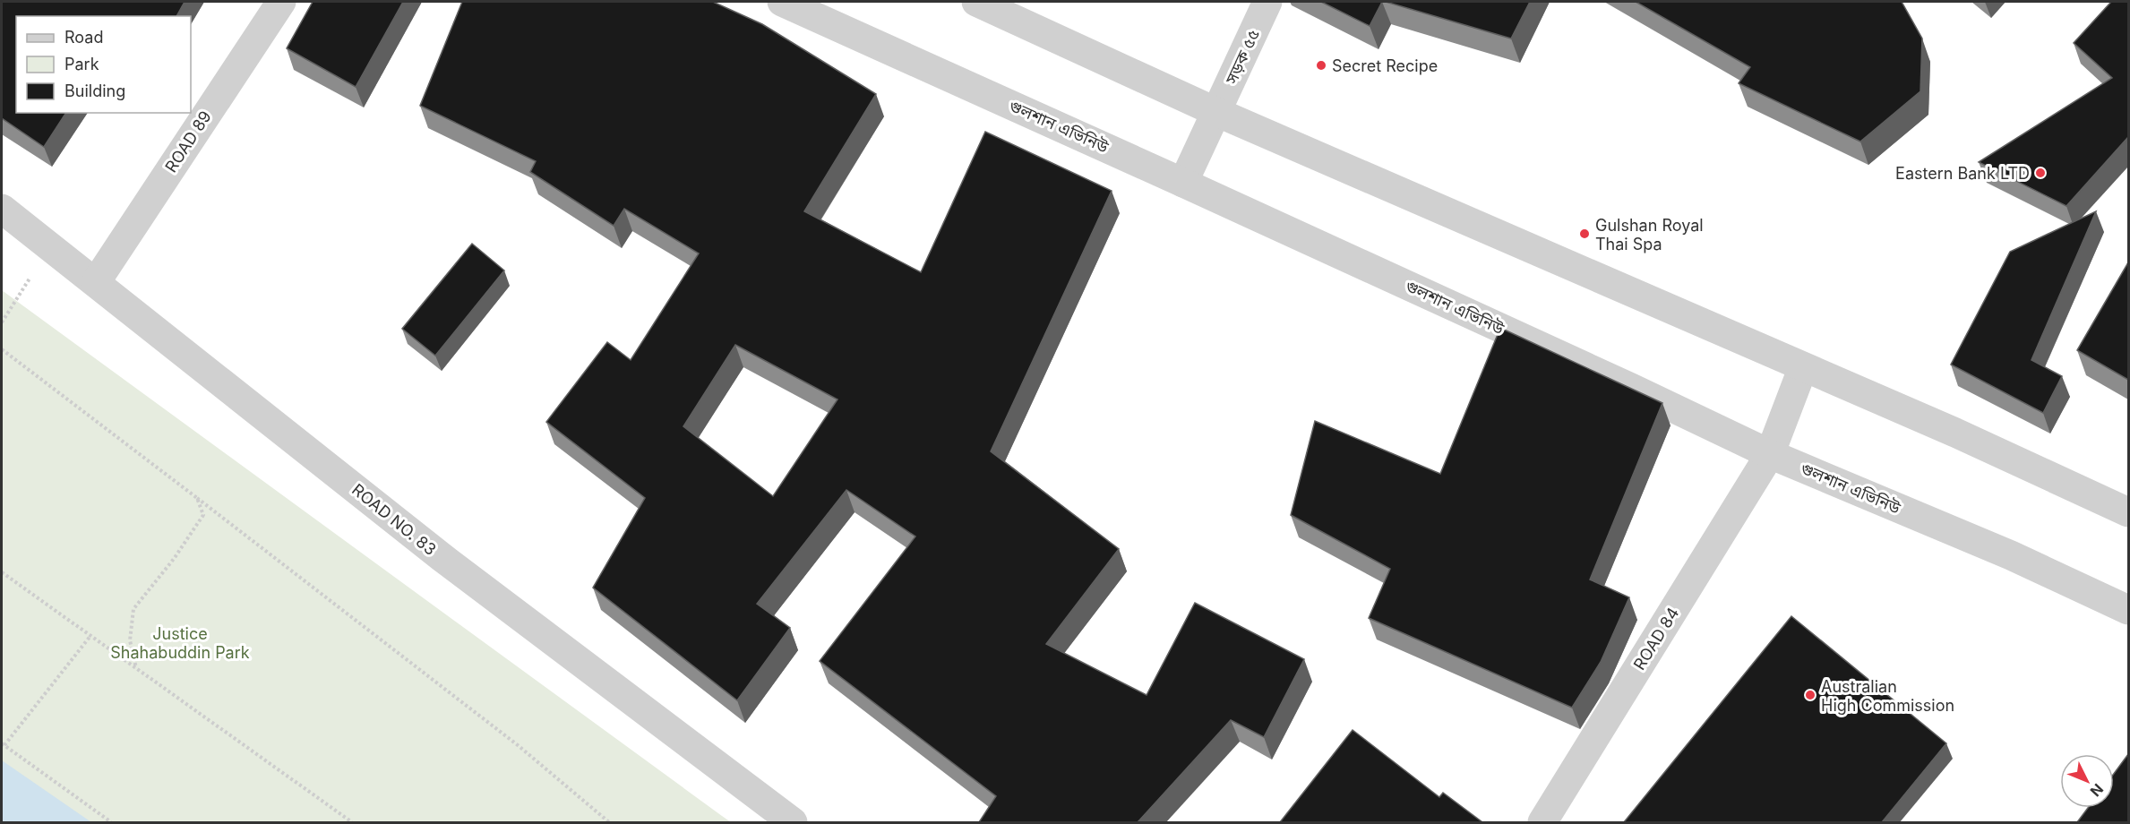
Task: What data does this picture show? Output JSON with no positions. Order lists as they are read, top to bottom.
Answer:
{
  "streets": {
    "street": [
      "সড়ক ৫৫",
      "গুলশান এভিনিউ",
      "ROAD 89",
      "ROAD NO. 83",
      "ROAD 84"
    ]
  },
  "crossings": [
    ["সড়ক ৫৫", "গুলশান এভিনিউ"],
    ["গুলশান এভিনিউ", "ROAD 84"],
    ["ROAD 89", "ROAD NO. 83"]
  ],
  "parks": ["Justice Shahabuddin Park"],
  "places": [
    "Secret Recipe",
    "Eastern Bank LTD",
    "Gulshan Royal Thai Spa",
    "Australian High Commission"
  ],
  "legend": ["Road", "Park", "Building"],
  "north": "bottom right"
}
